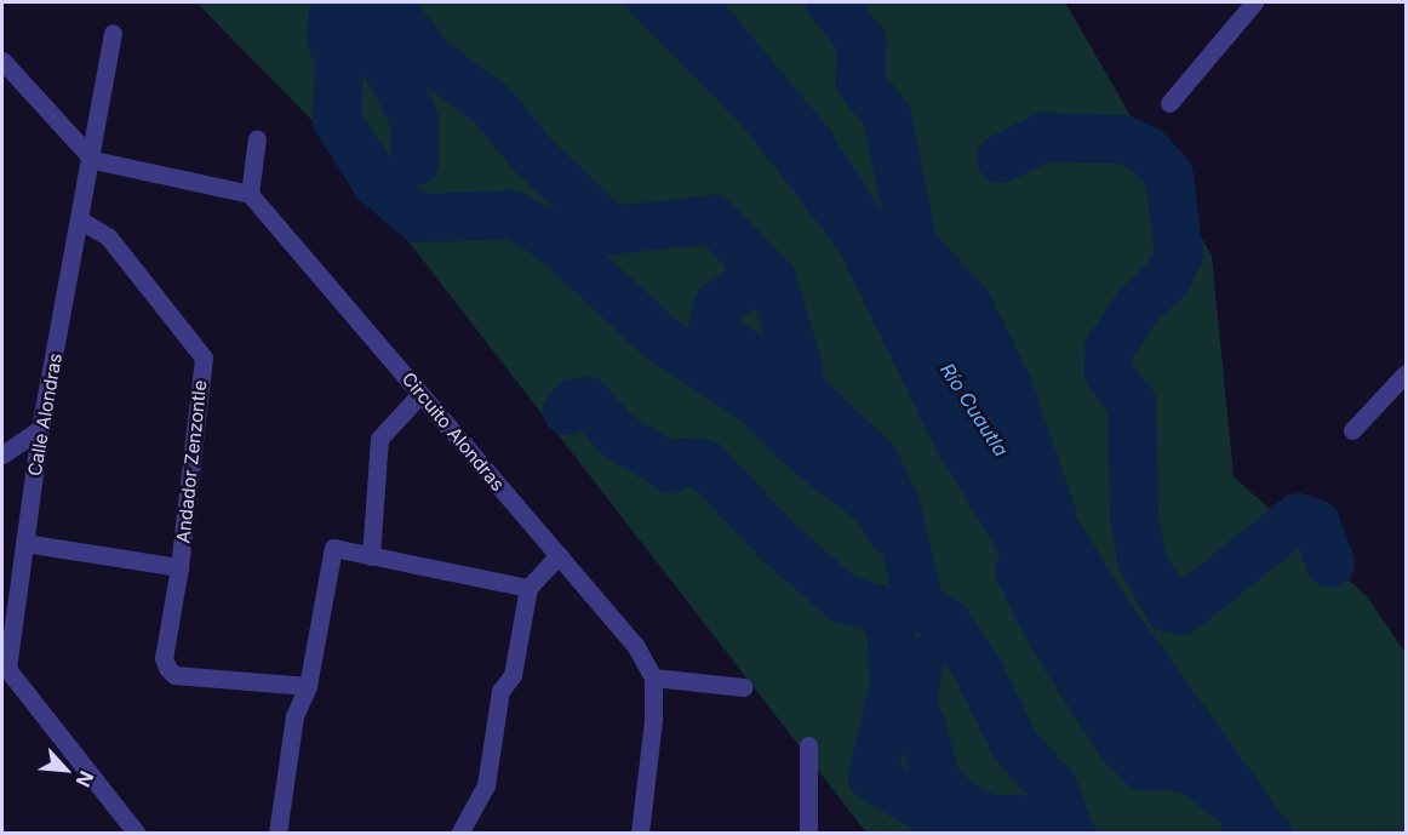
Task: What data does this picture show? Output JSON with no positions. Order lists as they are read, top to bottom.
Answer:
{
  "streets": {
    "street": ["Calle Alondras", "Circuito Alondras", "Andador Zenzontle"]
  },
  "crossings": [
    ["Calle Alondras", "Andador Zenzontle"]
  ],
  "water": ["Río Cuautla"],
  "north": "bottom right"
}
